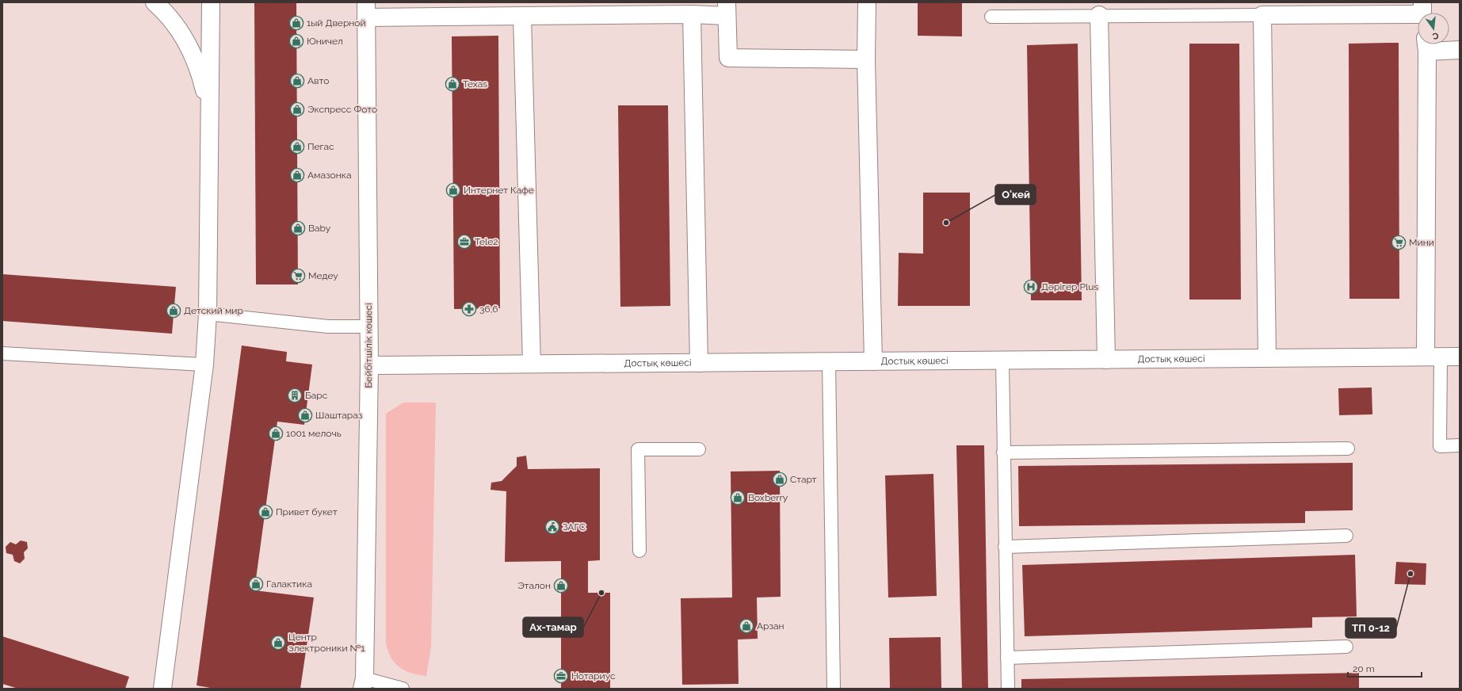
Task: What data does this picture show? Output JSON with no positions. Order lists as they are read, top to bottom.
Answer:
{
  "streets": {
    "street": ["Бейбітшілік көшесі", "Достық көшесі"]
  },
  "crossings": [
    ["Бейбітшілік көшесі", "Достық көшесі"]
  ],
  "places": {
    "shop": [
      "1ый Дверной",
      "Юничел",
      "Авто",
      "Texas",
      "Экспресс Фото",
      "Пегас",
      "Амазонка",
      "Интернет Кафе",
      "Baby",
      "Детский мир",
      "Шаштараз",
      "1001 мелочь",
      "Старт",
      "Boxberry",
      "Привет букет",
      "Галактика",
      "Эталон",
      "Арзан",
      "Центр электроники №1"
    ],
    "other": ["О'кей", "ТП 0-12", "Ах-тамар"],
    "office": ["Tele2", "Нотариус"],
    "supermarket": ["Мини", "Медеу"],
    "hospital": ["Дәрігер Plus"],
    "pharmacy": ["36,6"],
    "building": ["Барс"],
    "public building": ["ЗАГС"]
  },
  "scale_bar": "20 m",
  "north": "bottom"
}
